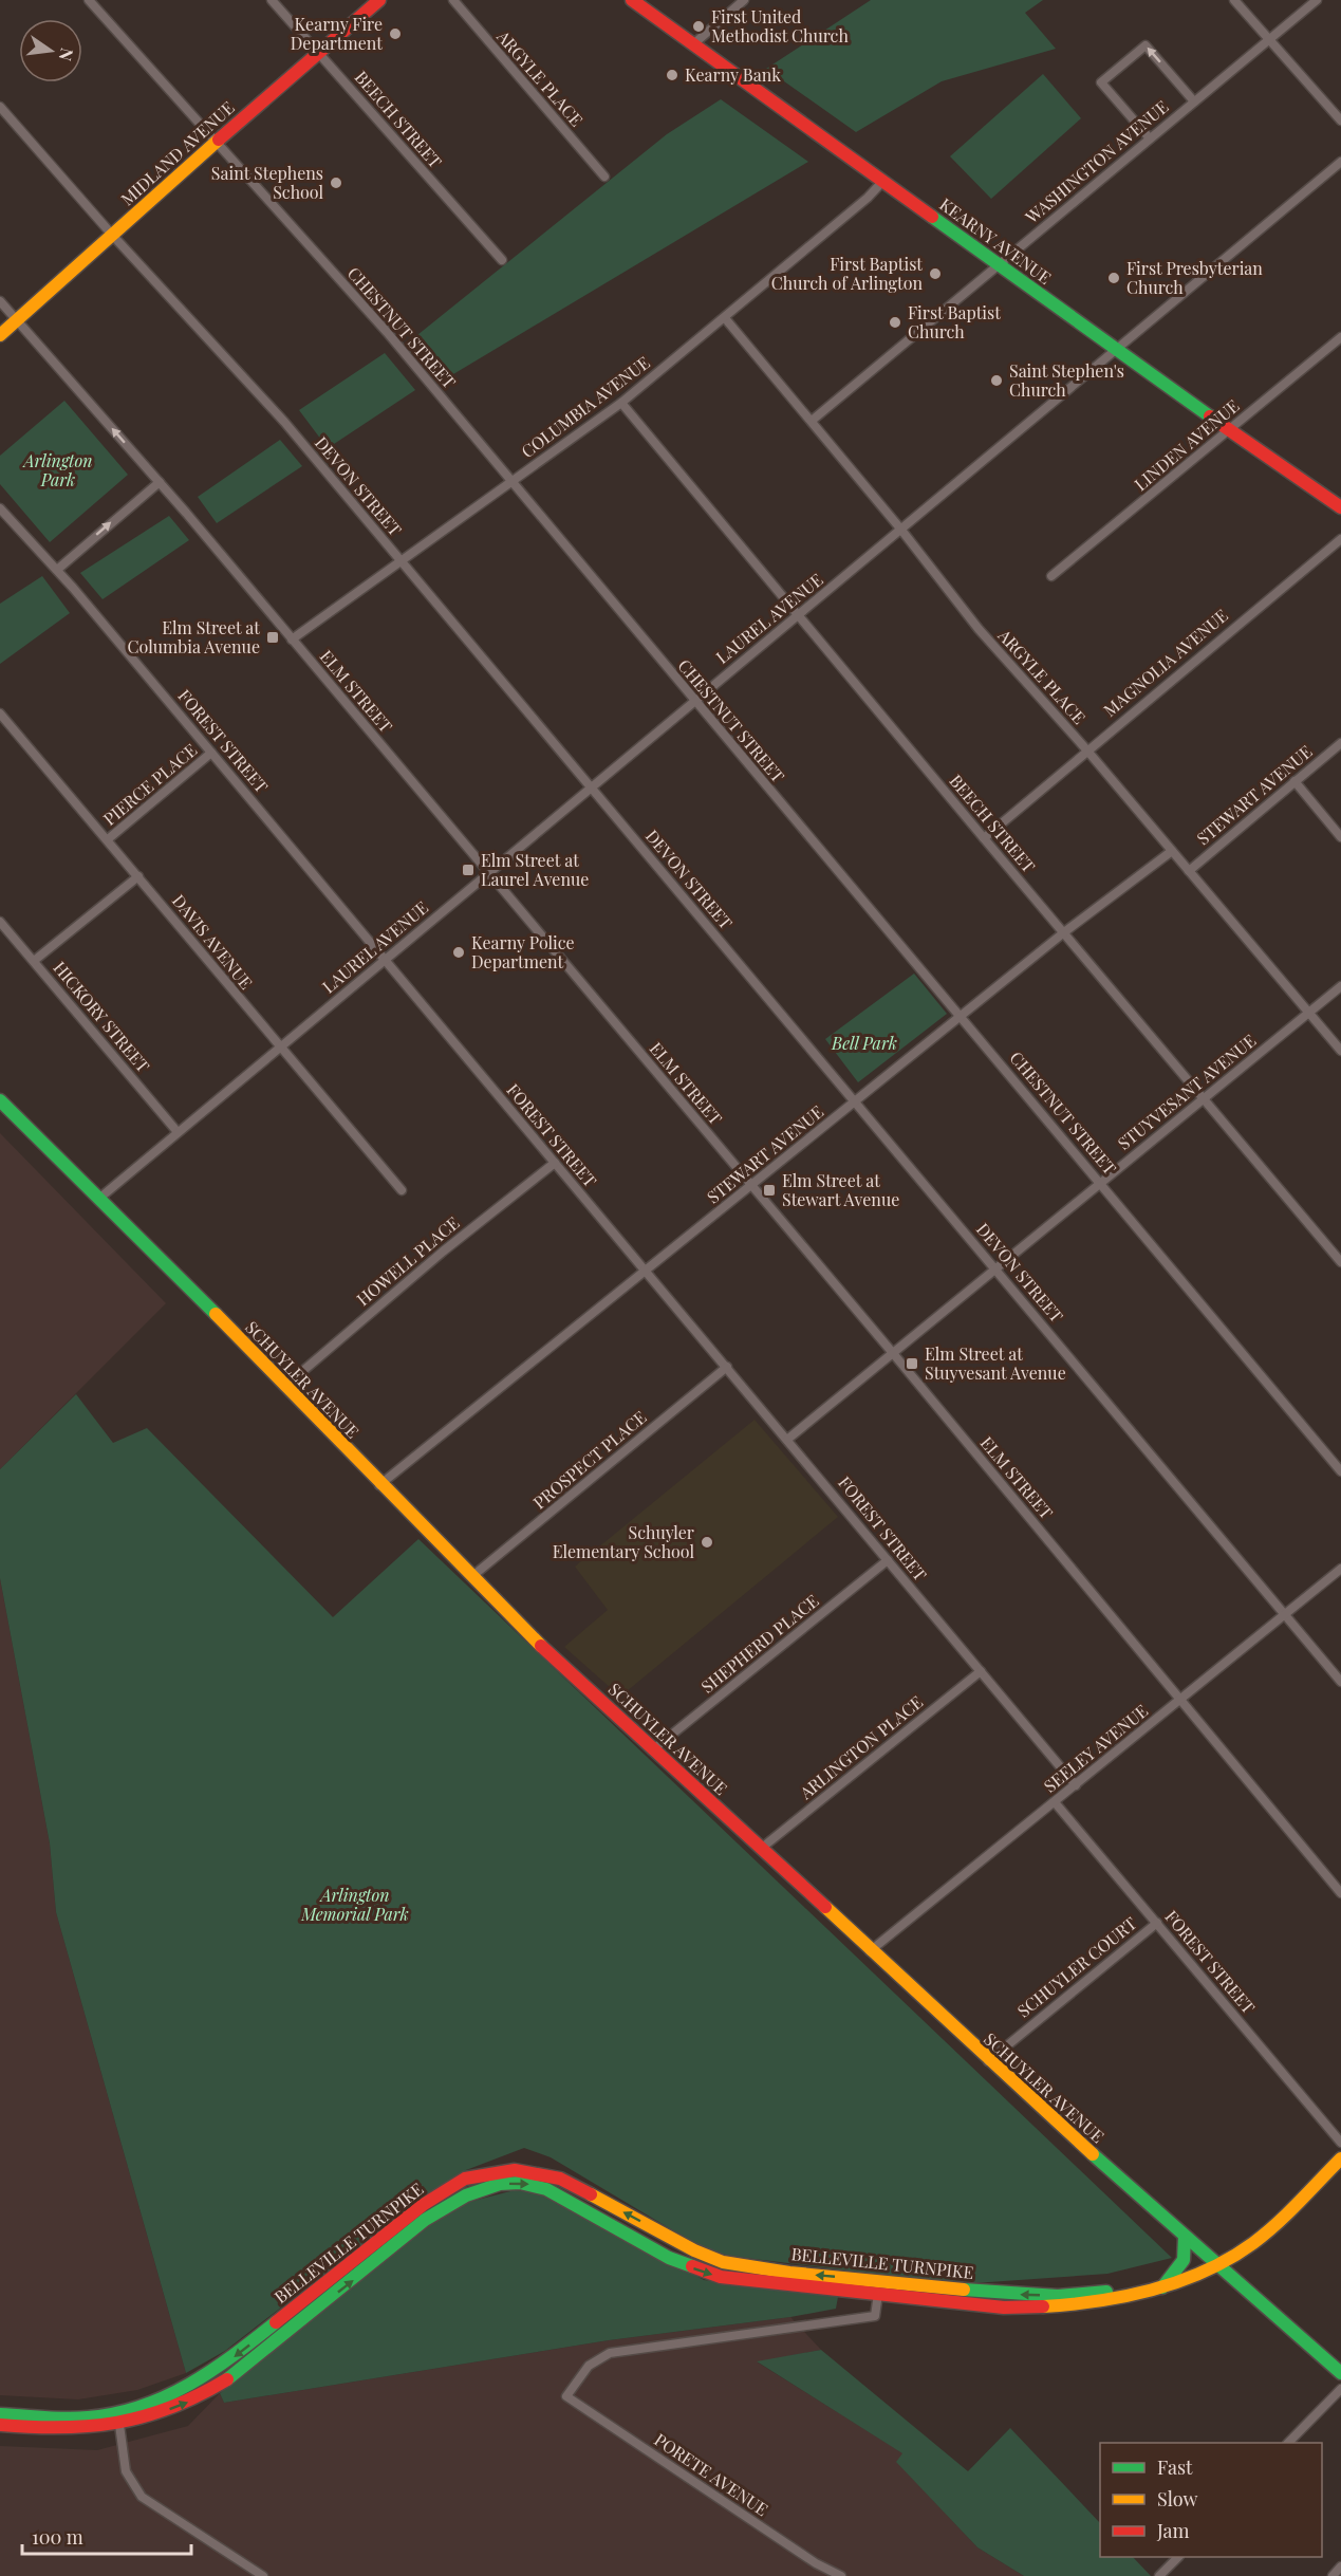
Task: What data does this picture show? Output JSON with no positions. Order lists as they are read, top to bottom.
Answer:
{
  "streets": {
    "main road": [
      "MIDLAND AVENUE",
      "KEARNY AVENUE",
      "SCHUYLER AVENUE",
      "BELLEVILLE TURNPIKE"
    ],
    "street": [
      "ARGYLE PLACE",
      "BEECH STREET",
      "WASHINGTON AVENUE",
      "CHESTNUT STREET",
      "COLUMBIA AVENUE",
      "LINDEN AVENUE",
      "DEVON STREET",
      "LAUREL AVENUE",
      "MAGNOLIA AVENUE",
      "ELM STREET",
      "FOREST STREET",
      "PIERCE PLACE",
      "STEWART AVENUE",
      "DAVIS AVENUE",
      "HICKORY STREET",
      "STUYVESANT AVENUE",
      "HOWELL PLACE",
      "PROSPECT PLACE",
      "SHEPHERD PLACE",
      "ARLINGTON PLACE",
      "SEELEY AVENUE",
      "SCHUYLER COURT",
      "PORETE AVENUE"
    ]
  },
  "crossings": [
    ["ARGYLE PLACE", "WASHINGTON AVENUE"],
    ["ARGYLE PLACE", "COLUMBIA AVENUE"],
    ["ARGYLE PLACE", "LAUREL AVENUE"],
    ["ARGYLE PLACE", "MAGNOLIA AVENUE"],
    ["ARGYLE PLACE", "STEWART AVENUE"],
    ["ARGYLE PLACE", "STUYVESANT AVENUE"],
    ["BEECH STREET", "MIDLAND AVENUE"],
    ["BEECH STREET", "COLUMBIA AVENUE"],
    ["BEECH STREET", "LAUREL AVENUE"],
    ["BEECH STREET", "MAGNOLIA AVENUE"],
    ["BEECH STREET", "STEWART AVENUE"],
    ["BEECH STREET", "STUYVESANT AVENUE"],
    ["MIDLAND AVENUE", "CHESTNUT STREET"],
    ["MIDLAND AVENUE", "DEVON STREET"],
    ["MIDLAND AVENUE", "ELM STREET"],
    ["WASHINGTON AVENUE", "KEARNY AVENUE"],
    ["KEARNY AVENUE", "COLUMBIA AVENUE"],
    ["KEARNY AVENUE", "LINDEN AVENUE"],
    ["KEARNY AVENUE", "LAUREL AVENUE"],
    ["CHESTNUT STREET", "COLUMBIA AVENUE"],
    ["CHESTNUT STREET", "LAUREL AVENUE"],
    ["CHESTNUT STREET", "STEWART AVENUE"],
    ["CHESTNUT STREET", "STUYVESANT AVENUE"],
    ["COLUMBIA AVENUE", "DEVON STREET"],
    ["COLUMBIA AVENUE", "ELM STREET"],
    ["DEVON STREET", "LAUREL AVENUE"],
    ["DEVON STREET", "STEWART AVENUE"],
    ["DEVON STREET", "STUYVESANT AVENUE"],
    ["DEVON STREET", "SEELEY AVENUE"],
    ["LAUREL AVENUE", "ELM STREET"],
    ["LAUREL AVENUE", "FOREST STREET"],
    ["LAUREL AVENUE", "DAVIS AVENUE"],
    ["LAUREL AVENUE", "HICKORY STREET"],
    ["LAUREL AVENUE", "SCHUYLER AVENUE"],
    ["ELM STREET", "STEWART AVENUE"],
    ["ELM STREET", "STUYVESANT AVENUE"],
    ["ELM STREET", "SEELEY AVENUE"],
    ["FOREST STREET", "PIERCE PLACE"],
    ["FOREST STREET", "STEWART AVENUE"],
    ["FOREST STREET", "STUYVESANT AVENUE"],
    ["FOREST STREET", "HOWELL PLACE"],
    ["FOREST STREET", "PROSPECT PLACE"],
    ["FOREST STREET", "SHEPHERD PLACE"],
    ["FOREST STREET", "ARLINGTON PLACE"],
    ["FOREST STREET", "SEELEY AVENUE"],
    ["FOREST STREET", "SCHUYLER COURT"],
    ["PIERCE PLACE", "DAVIS AVENUE"],
    ["STEWART AVENUE", "SCHUYLER AVENUE"],
    ["HOWELL PLACE", "SCHUYLER AVENUE"],
    ["SCHUYLER AVENUE", "PROSPECT PLACE"],
    ["SCHUYLER AVENUE", "SHEPHERD PLACE"],
    ["SCHUYLER AVENUE", "ARLINGTON PLACE"],
    ["SCHUYLER AVENUE", "SEELEY AVENUE"],
    ["SCHUYLER AVENUE", "SCHUYLER COURT"],
    ["SCHUYLER AVENUE", "BELLEVILLE TURNPIKE"],
    ["BELLEVILLE TURNPIKE", "PORETE AVENUE"]
  ],
  "parks": ["Arlington Park", "Bell Park", "Arlington Memorial Park"],
  "places": {
    "other": [
      "First United Methodist Church",
      "Kearny Fire Department",
      "Kearny Bank",
      "Saint Stephens School",
      "First Baptist Church of Arlington",
      "First Presbyterian Church",
      "First Baptist Church",
      "Saint Stephen's Church",
      "Kearny Police Department",
      "Schuyler Elementary School"
    ],
    "transit": [
      "Elm Street at Columbia Avenue",
      "Elm Street at Laurel Avenue",
      "Elm Street at Stewart Avenue",
      "Elm Street at Stuyvesant Avenue"
    ]
  },
  "legend": ["Fast", "Slow", "Jam"],
  "scale_bar": "100 m",
  "north": "right"
}
